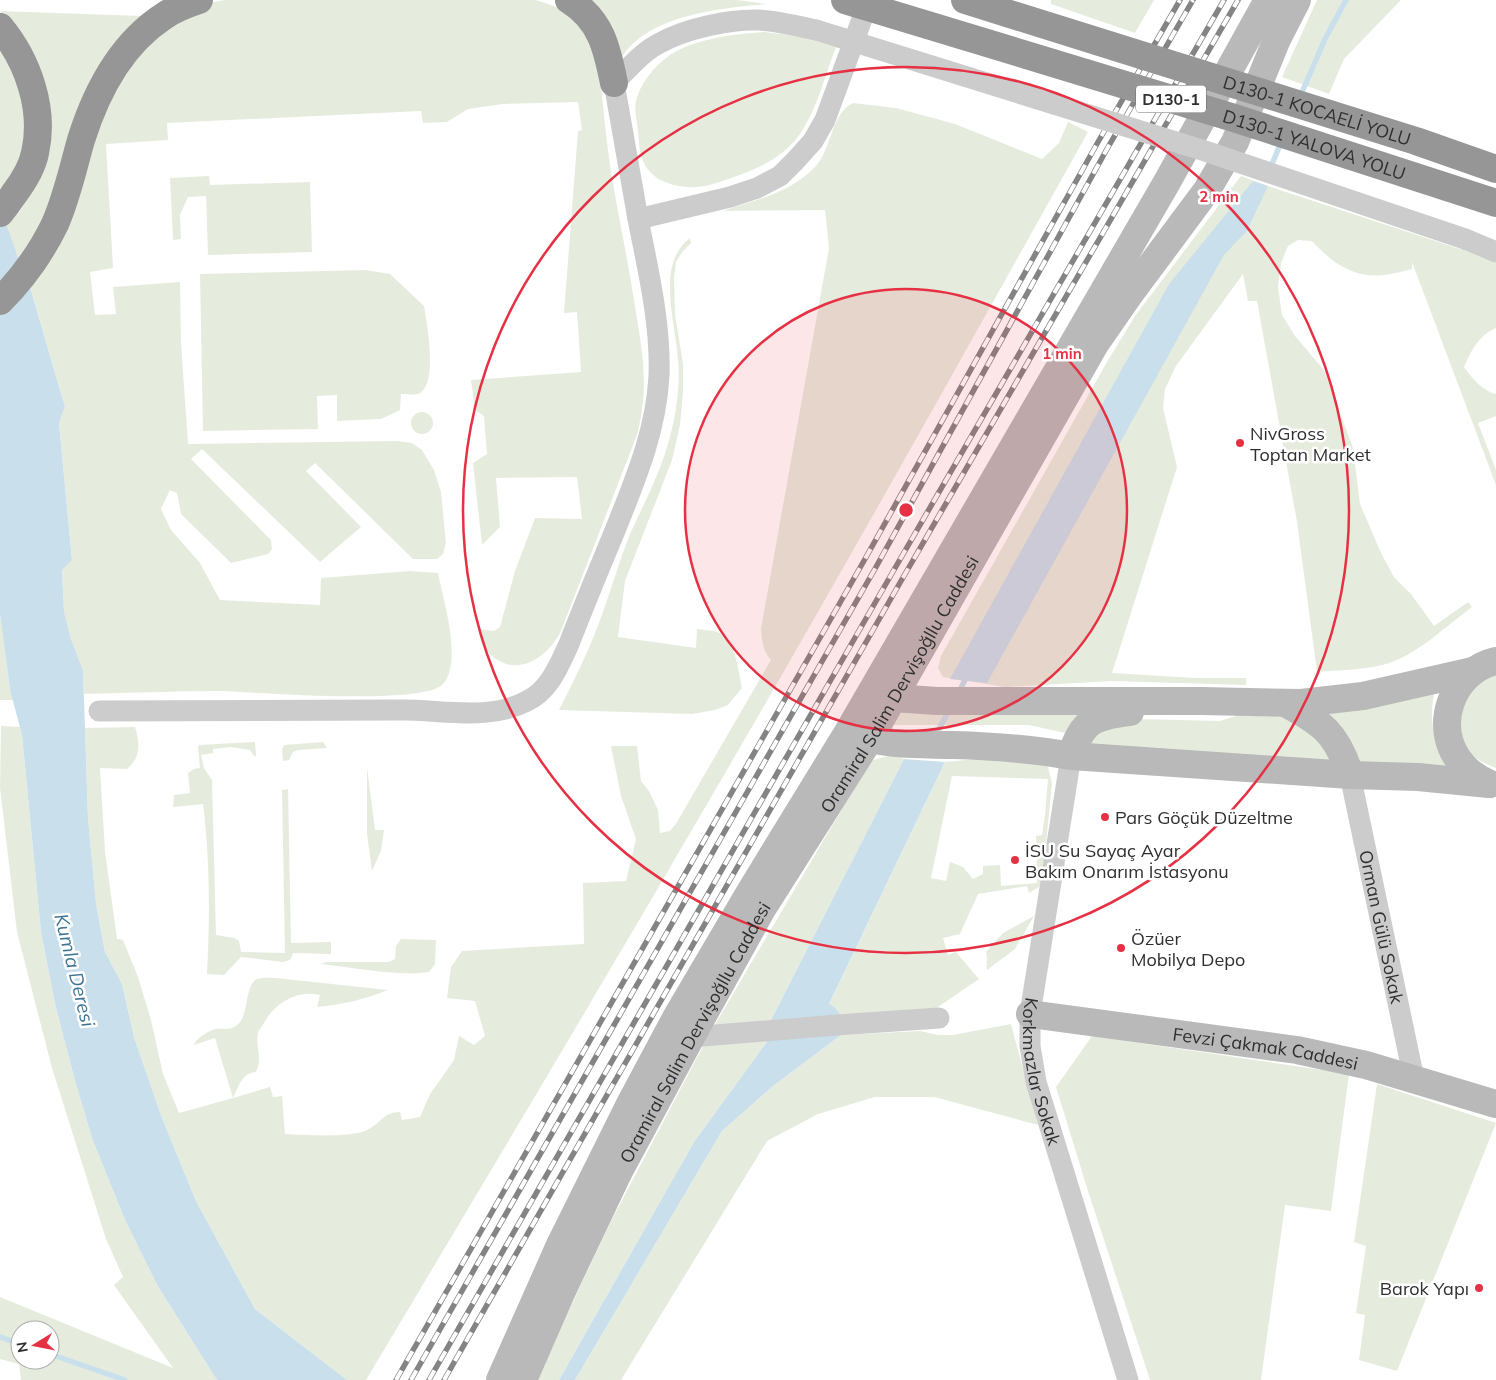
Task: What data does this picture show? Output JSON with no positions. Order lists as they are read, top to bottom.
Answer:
{
  "streets": {
    "highway": ["D130-1", "D130-1 KOCAELİ YOLU", "D130-1 YALOVA YOLU"],
    "main road": ["Oramiral Salim Dervişoğllu Caddesi", "Fevzi Çakmak Caddesi"],
    "street": ["Orman Gülü Sokak", "Korkmazlar Sokak"]
  },
  "crossings": [
    ["Orman Gülü Sokak", "Fevzi Çakmak Caddesi"],
    ["Fevzi Çakmak Caddesi", "Korkmazlar Sokak"]
  ],
  "water": ["Kumla Deresi"],
  "places": [
    "NivGross Toptan Market",
    "Pars Göçük Düzeltme",
    "İSU Su Sayaç Ayar Bakım Onarım İstasyonu",
    "Özüer Mobilya Depo",
    "Barok Yapı"
  ],
  "north": "left",
  "rings": ["2 min", "1 min"]
}
